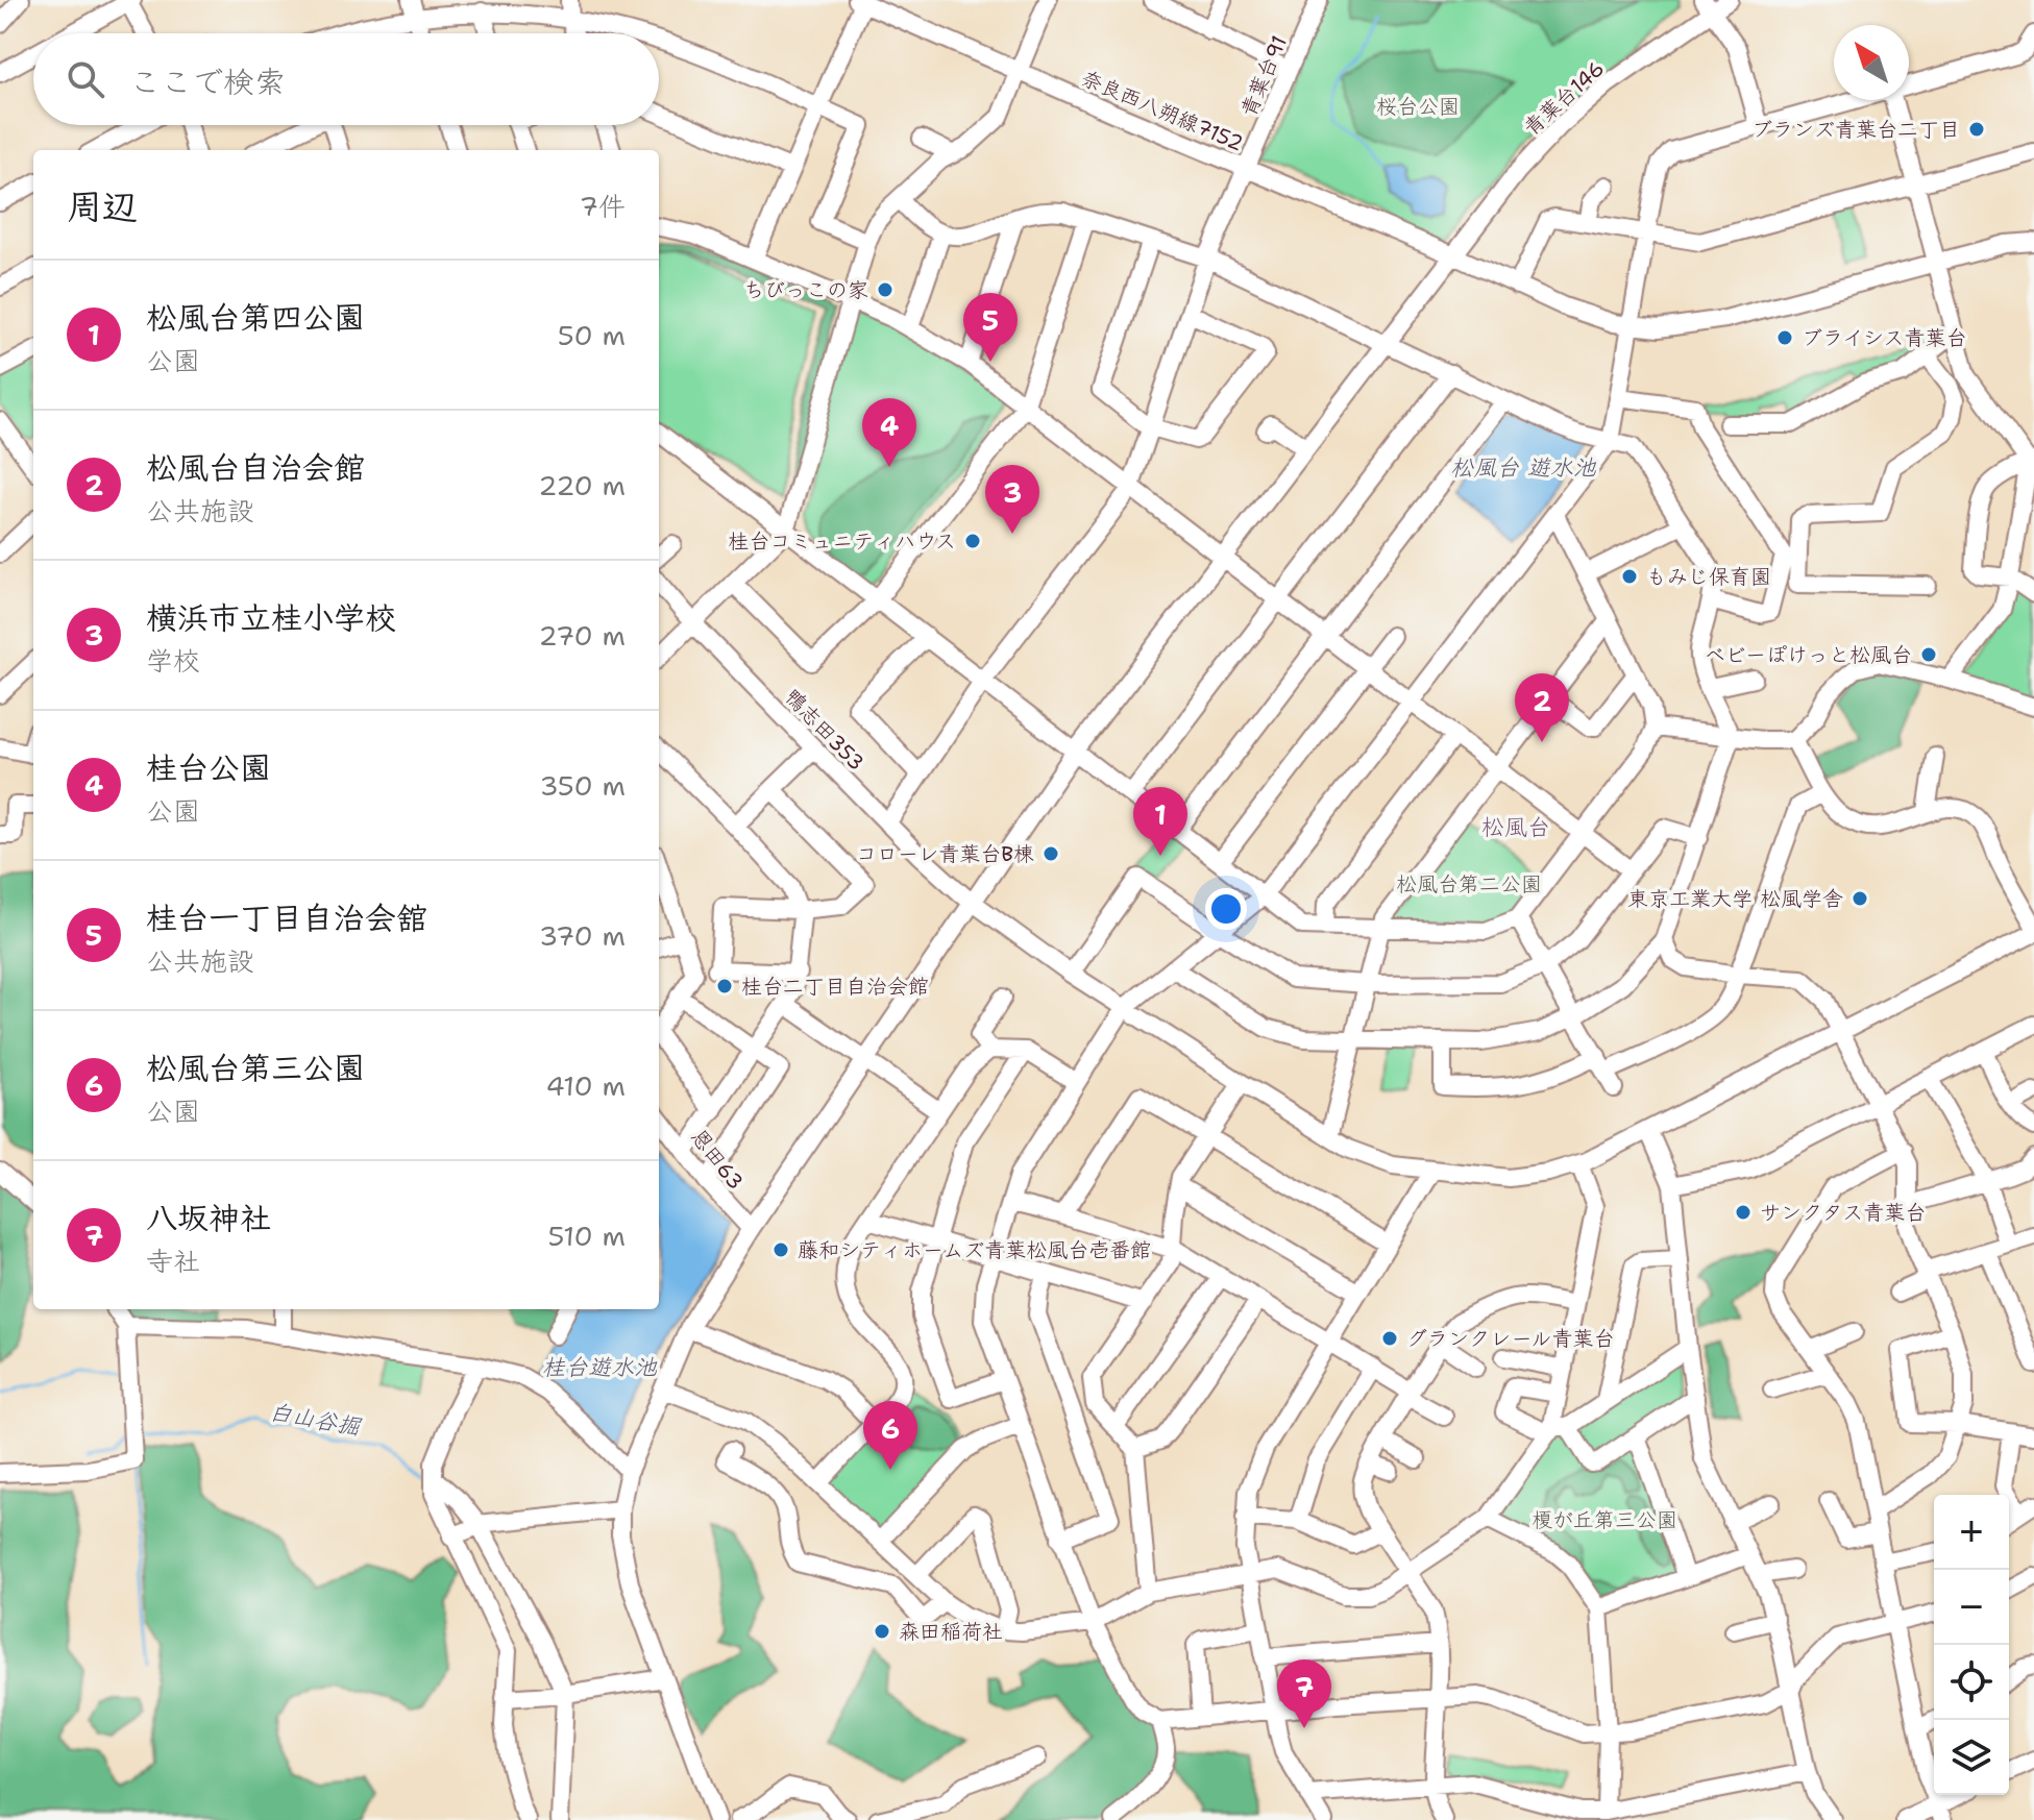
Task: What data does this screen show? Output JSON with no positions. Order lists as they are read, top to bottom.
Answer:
{
  "streets": {
    "street": [
      "青葉台91",
      "青葉台146",
      "奈良西八朔線7152",
      "鴨志田353",
      "恩田63"
    ]
  },
  "crossings": [
    ["青葉台91", "奈良西八朔線7152"],
    ["青葉台91", "鴨志田353"],
    ["青葉台146", "奈良西八朔線7152"],
    ["青葉台146", "鴨志田353"],
    ["青葉台146", "恩田63"]
  ],
  "districts": ["松風台"],
  "water": ["松風台 遊水池", "桂台遊水池", "白山谷掘"],
  "parks": ["桜台公園", "松風台第二公園", "榎が丘第三公園"],
  "places": [
    "ブランズ青葉台二丁目",
    "ちびっこの家",
    "ブライシス青葉台",
    "桂台コミュニティハウス",
    "もみじ保育園",
    "ベビーぽけっと松風台",
    "コローレ青葉台B棟",
    "東京工業大学 松風学舎",
    "桂台二丁目自治会館",
    "サンクタス青葉台",
    "藤和シティホームズ青葉松風台壱番館",
    "グランクレール青葉台",
    "森田稲荷社"
  ],
  "north": "top left",
  "page": {
    "search": "ここで検索",
    "heading": ["周辺", "7件"],
    "list": [
      {
        "mark": "1",
        "name": "松風台第四公園",
        "note": "公園",
        "value": "50 m"
      },
      {
        "mark": "2",
        "name": "松風台自治会館",
        "note": "公共施設",
        "value": "220 m"
      },
      {
        "mark": "3",
        "name": "横浜市立桂小学校",
        "note": "学校",
        "value": "270 m"
      },
      {
        "mark": "4",
        "name": "桂台公園",
        "note": "公園",
        "value": "350 m"
      },
      {
        "mark": "5",
        "name": "桂台一丁目自治会舘",
        "note": "公共施設",
        "value": "370 m"
      },
      {
        "mark": "6",
        "name": "松風台第三公園",
        "note": "公園",
        "value": "410 m"
      },
      {
        "mark": "7",
        "name": "八坂神社",
        "note": "寺社",
        "value": "510 m"
      }
    ],
    "pins": [
      "5",
      "4",
      "3",
      "2",
      "1",
      "6",
      "7"
    ],
    "map_buttons": ["+", "−"]
  }
}
